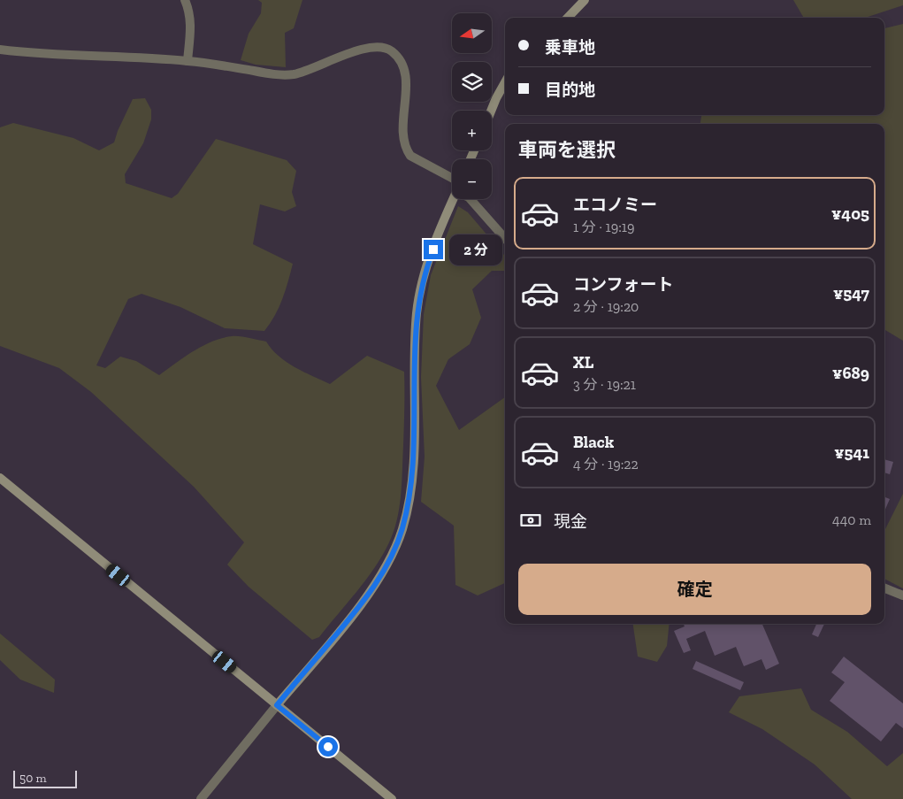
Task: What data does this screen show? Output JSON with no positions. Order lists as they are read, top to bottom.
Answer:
{
  "scale_bar": "50 m",
  "north": "left",
  "page": {
    "map_buttons": ["+", "−"],
    "banner": ["乗車地", "目的地"],
    "heading": "車両を選択",
    "list": [
      {
        "name": "エコノミー",
        "note": "1 分 · 19:19",
        "value": "¥405"
      },
      {
        "name": "コンフォート",
        "note": "2 分 · 19:20",
        "value": "¥547"
      },
      {
        "name": "XL",
        "note": "3 分 · 19:21",
        "value": "¥689"
      },
      {
        "name": "Black",
        "note": "4 分 · 19:22",
        "value": "¥541"
      }
    ],
    "bubble": "2 分",
    "pay": ["現金", "440 m"],
    "buttons": "確定",
    "scale": "50 m"
  }
}
